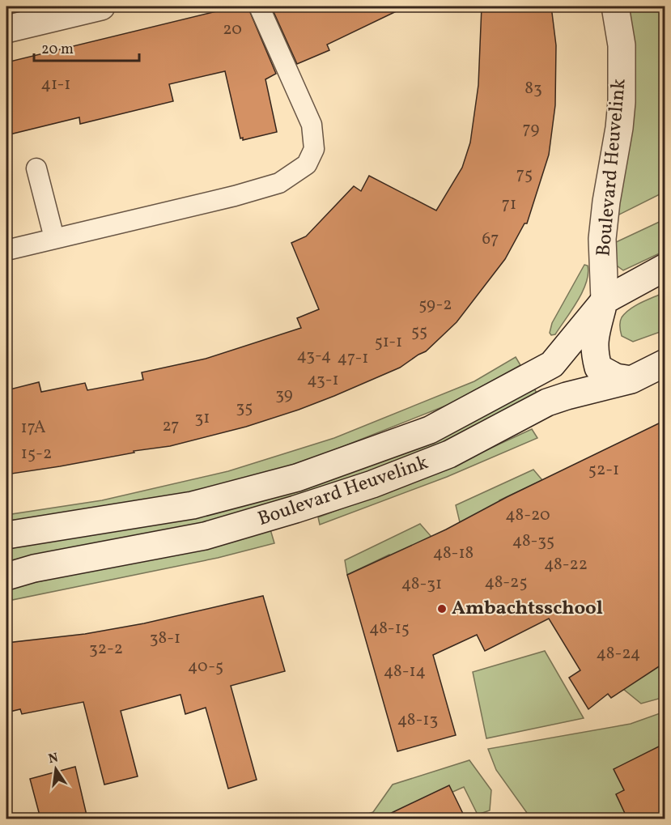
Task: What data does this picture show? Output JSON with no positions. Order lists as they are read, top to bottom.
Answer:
{
  "streets": {
    "main road": ["Boulevard Heuvelink"]
  },
  "places": ["Ambachtsschool"],
  "house_numbers": [
    "20",
    "41-1",
    "83",
    "79",
    "75",
    "71",
    "67",
    "59-2",
    "55",
    "51-1",
    "43-4",
    "47-1",
    "43-1",
    "39",
    "35",
    "31",
    "27",
    "17A",
    "15-2",
    "52-1",
    "48-20",
    "48-35",
    "48-18",
    "48-22",
    "48-25",
    "48-31",
    "48-15",
    "38-1",
    "32-2",
    "48-24",
    "40-5",
    "48-14",
    "48-13"
  ],
  "scale_bar": "20 m",
  "north": "top"
}
